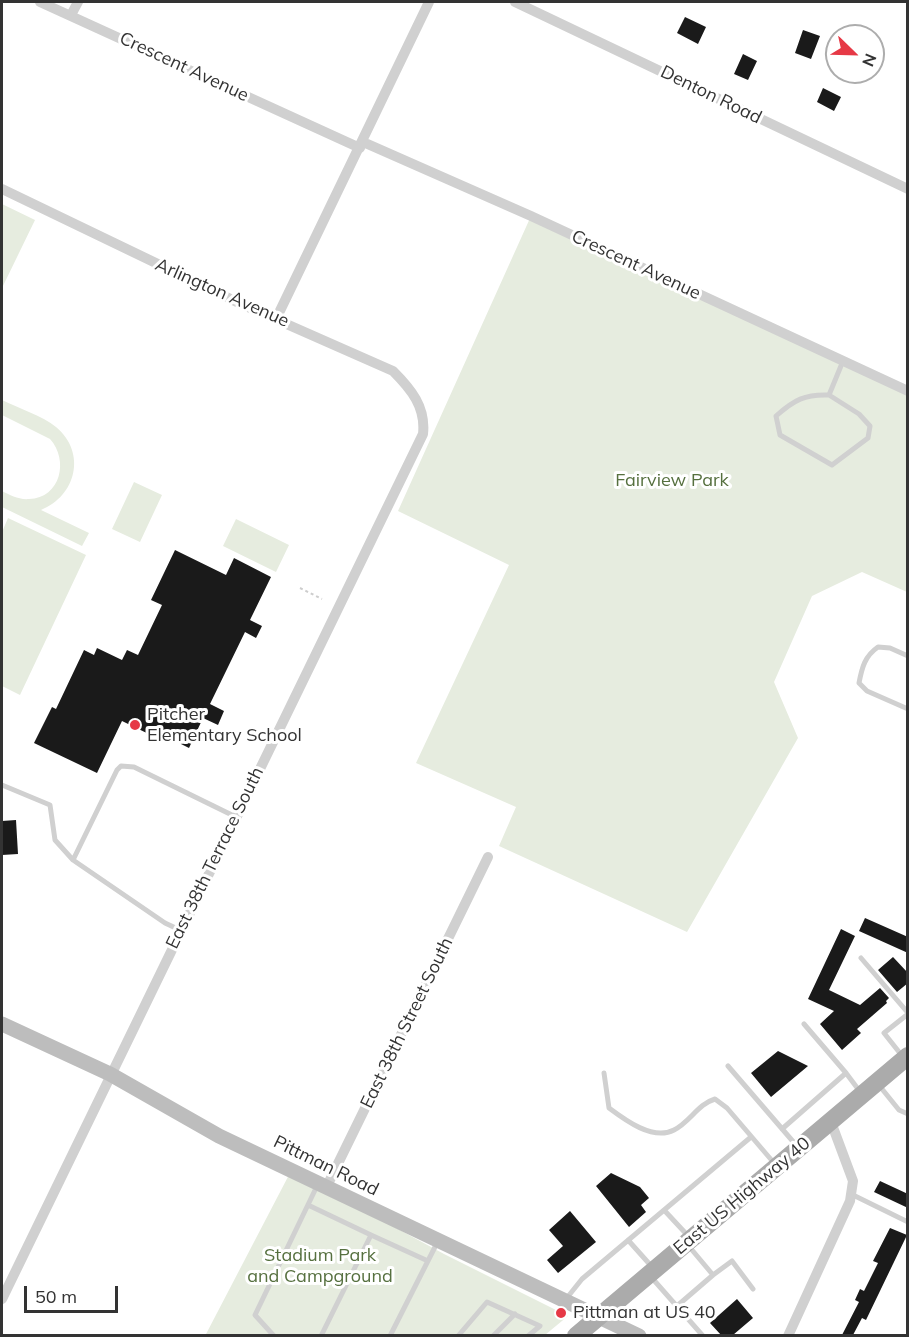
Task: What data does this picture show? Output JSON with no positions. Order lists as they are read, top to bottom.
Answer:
{
  "streets": {
    "main road": ["East US Highway 40"],
    "street": [
      "Crescent Avenue",
      "Denton Road",
      "Arlington Avenue",
      "East 38th Terrace South",
      "East 38th Street South",
      "Pittman Road"
    ]
  },
  "crossings": [
    ["Arlington Avenue", "East 38th Terrace South"],
    ["East 38th Terrace South", "Pittman Road"],
    ["East 38th Street South", "Pittman Road"],
    ["Pittman Road", "East US Highway 40"]
  ],
  "parks": ["Fairview Park", "Stadium Park and Campground"],
  "places": ["Pitcher Elementary School", "Pittman at US 40"],
  "scale_bar": "50 m",
  "north": "bottom right"
}
